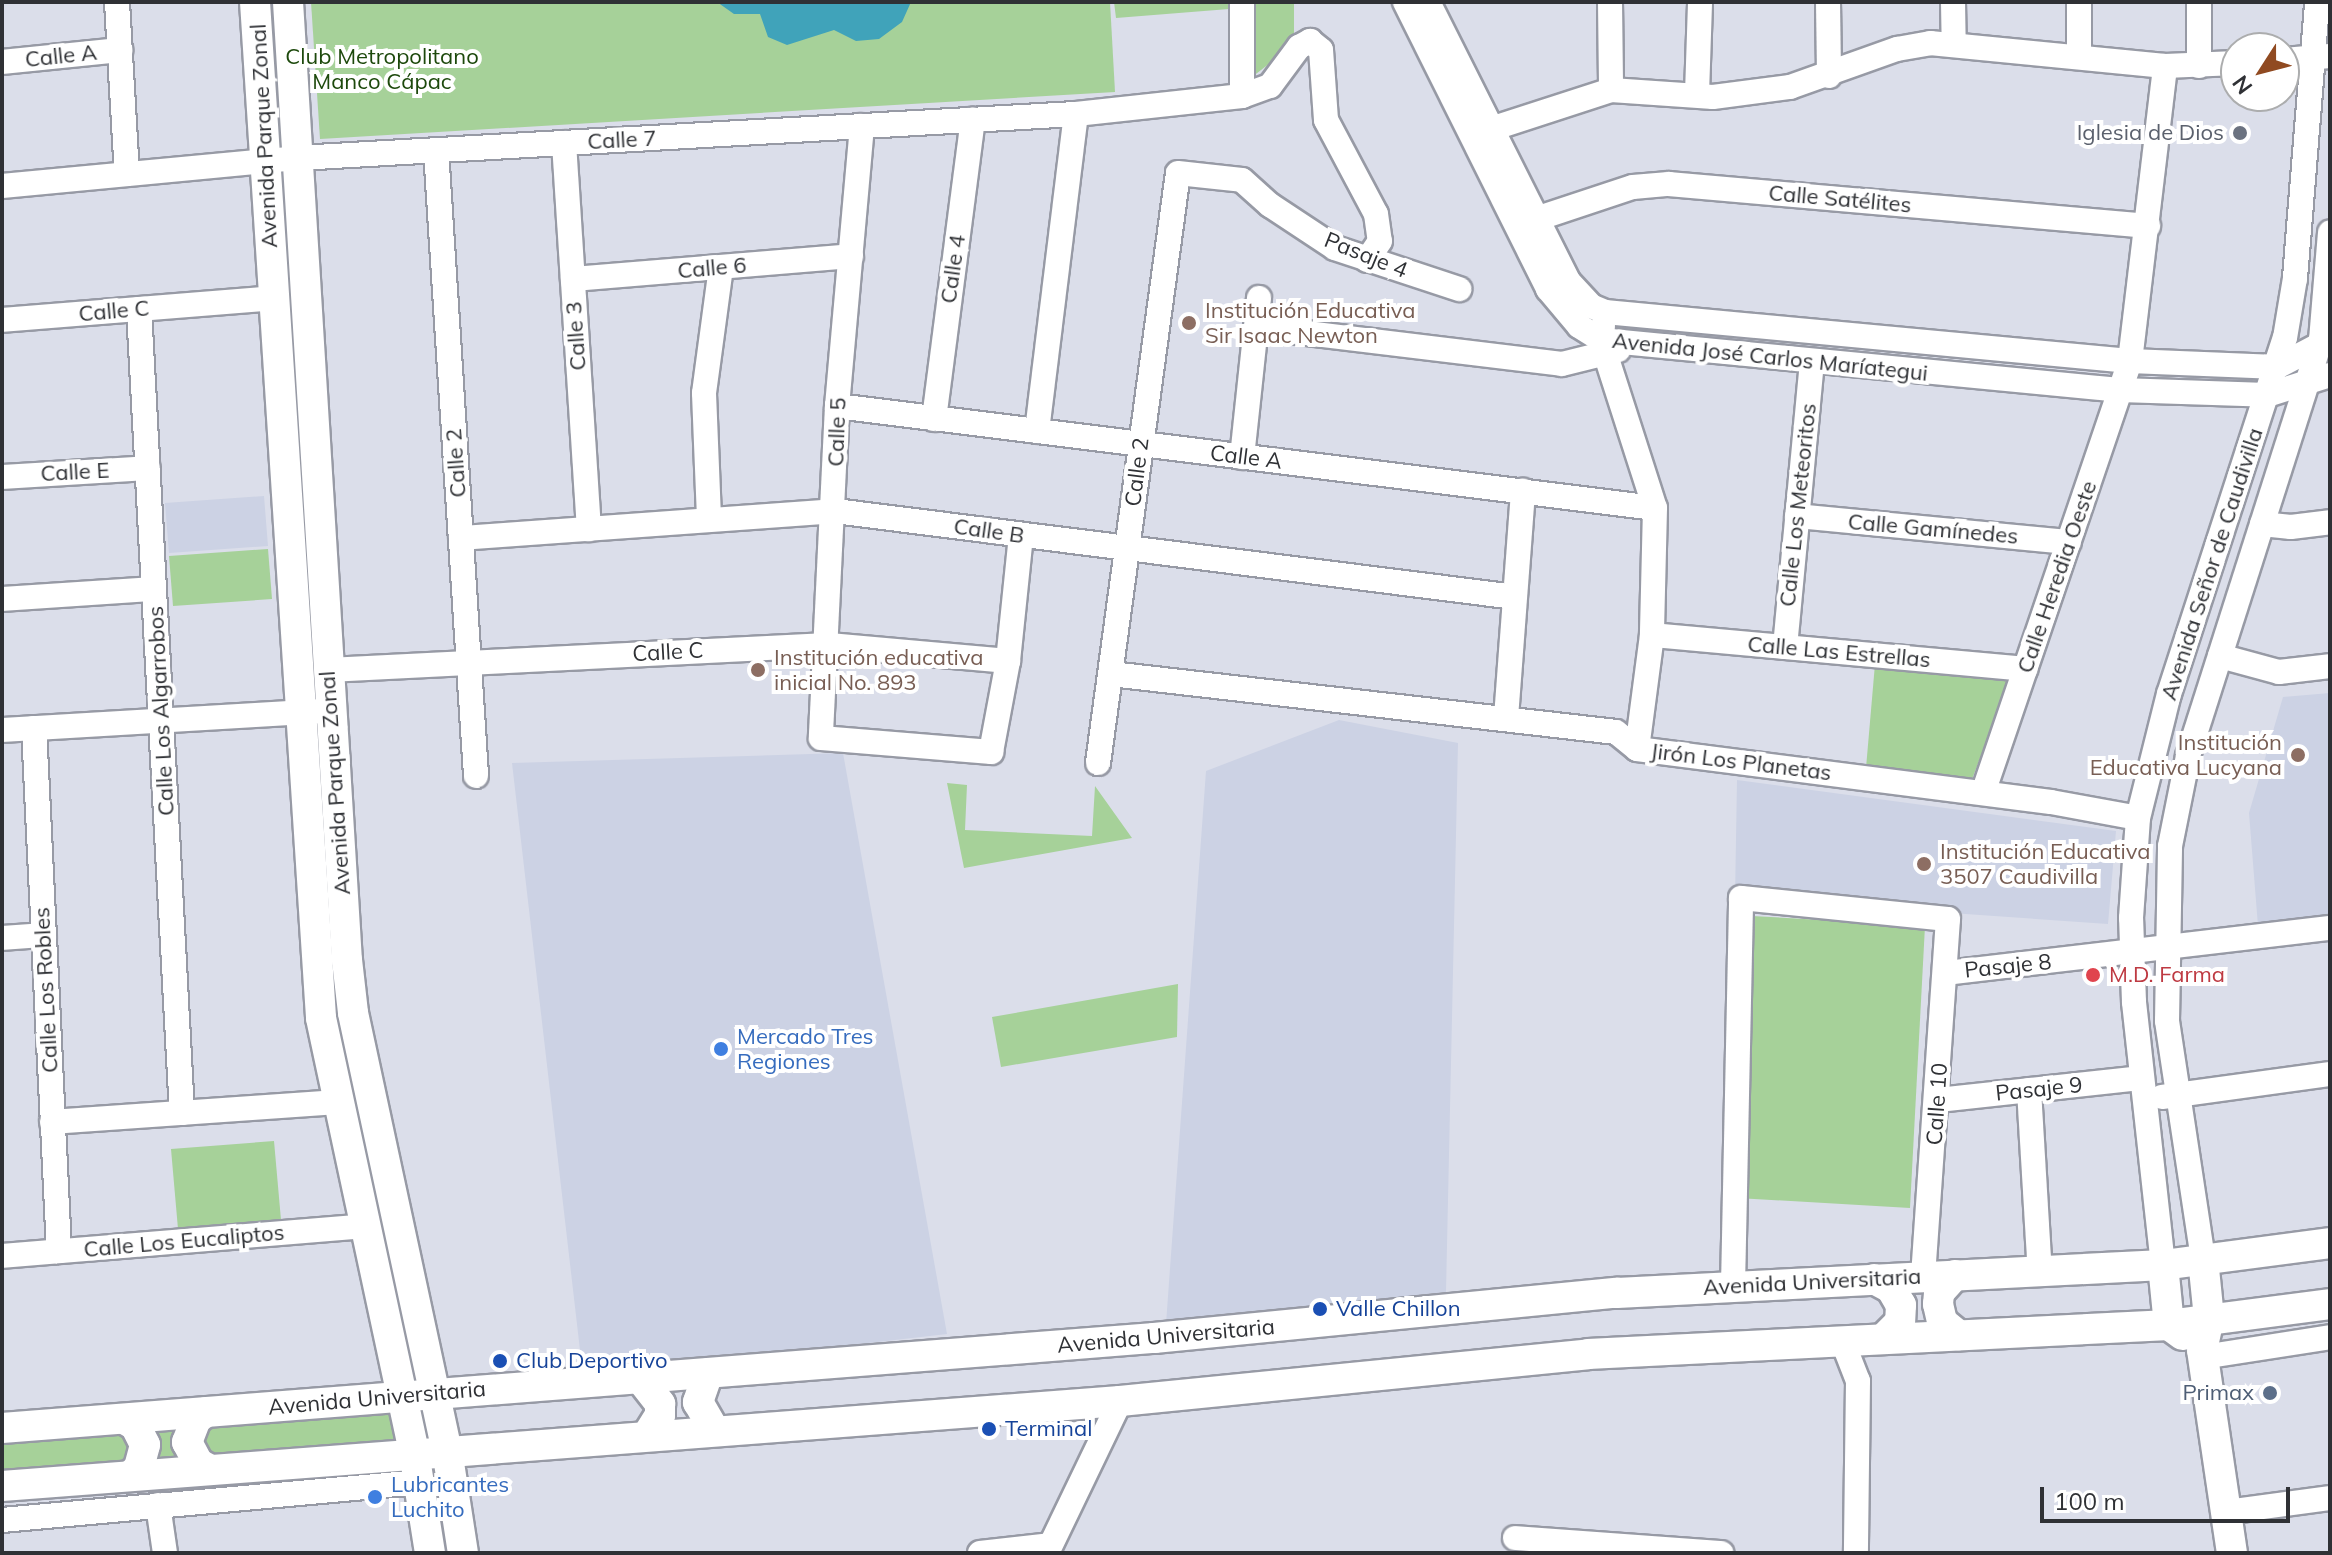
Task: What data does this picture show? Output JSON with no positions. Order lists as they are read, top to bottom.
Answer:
{
  "streets": {
    "main road": ["Avenida Parque Zonal", "Avenida Señor de Caudivilla", "Avenida Universitaria"],
    "street": [
      "Calle A",
      "Calle 7",
      "Calle Satélites",
      "Pasaje 4",
      "Calle 6",
      "Calle 4",
      "Calle C",
      "Calle 3",
      "Avenida José Carlos Maríategui",
      "Calle 5",
      "Calle 2",
      "Calle E",
      "Calle Los Meteoritos",
      "Calle Gamínedes",
      "Calle B",
      "Calle Heredia Oeste",
      "Calle Las Estrellas",
      "Calle Los Algarrobos",
      "Jirón Los Planetas",
      "Pasaje 8",
      "Calle Los Robles",
      "Pasaje 9",
      "Calle 10",
      "Calle Los Eucaliptos"
    ]
  },
  "crossings": [
    ["Calle A", "Calle 4"],
    ["Calle A", "Calle 5"],
    ["Calle A", "Calle 2"],
    ["Avenida Parque Zonal", "Calle 7"],
    ["Avenida Parque Zonal", "Calle C"],
    ["Avenida Parque Zonal", "Calle Los Eucaliptos"],
    ["Avenida Parque Zonal", "Avenida Universitaria"],
    ["Calle 7", "Calle 4"],
    ["Calle 7", "Calle 3"],
    ["Calle 7", "Calle 5"],
    ["Calle 7", "Calle 2"],
    ["Calle Satélites", "Avenida José Carlos Maríategui"],
    ["Calle Satélites", "Calle Heredia Oeste"],
    ["Pasaje 4", "Calle 2"],
    ["Calle 6", "Calle 3"],
    ["Calle 6", "Calle 5"],
    ["Calle C", "Calle 5"],
    ["Calle C", "Calle 2"],
    ["Calle C", "Calle Los Algarrobos"],
    ["Calle 3", "Calle B"],
    ["Avenida José Carlos Maríategui", "Calle Los Meteoritos"],
    ["Avenida José Carlos Maríategui", "Avenida Señor de Caudivilla"],
    ["Avenida José Carlos Maríategui", "Calle Heredia Oeste"],
    ["Calle 5", "Calle B"],
    ["Calle 2", "Calle B"],
    ["Calle 2", "Jirón Los Planetas"],
    ["Calle E", "Calle Los Algarrobos"],
    ["Calle Los Meteoritos", "Calle Gamínedes"],
    ["Calle Los Meteoritos", "Calle Las Estrellas"],
    ["Calle Gamínedes", "Calle Heredia Oeste"],
    ["Avenida Señor de Caudivilla", "Jirón Los Planetas"],
    ["Avenida Señor de Caudivilla", "Pasaje 8"],
    ["Avenida Señor de Caudivilla", "Pasaje 9"],
    ["Avenida Señor de Caudivilla", "Avenida Universitaria"],
    ["Calle Heredia Oeste", "Calle Las Estrellas"],
    ["Calle Heredia Oeste", "Jirón Los Planetas"],
    ["Pasaje 8", "Calle 10"],
    ["Calle Los Robles", "Calle Los Eucaliptos"],
    ["Pasaje 9", "Calle 10"],
    ["Calle 10", "Avenida Universitaria"]
  ],
  "parks": ["Club Metropolitano Manco Cápac"],
  "places": [
    "Iglesia de Dios",
    "Institución Educativa Sir Isaac Newton",
    "Institución educativa inicial No. 893",
    "Institución Educativa Lucyana",
    "Institución Educativa 3507 Caudivilla",
    "M.D. Farma",
    "Mercado Tres Regiones",
    "Valle Chillon",
    "Club Deportivo",
    "Primax",
    "Terminal",
    "Lubricantes Luchito"
  ],
  "scale_bar": "100 m",
  "north": "bottom left"
}
